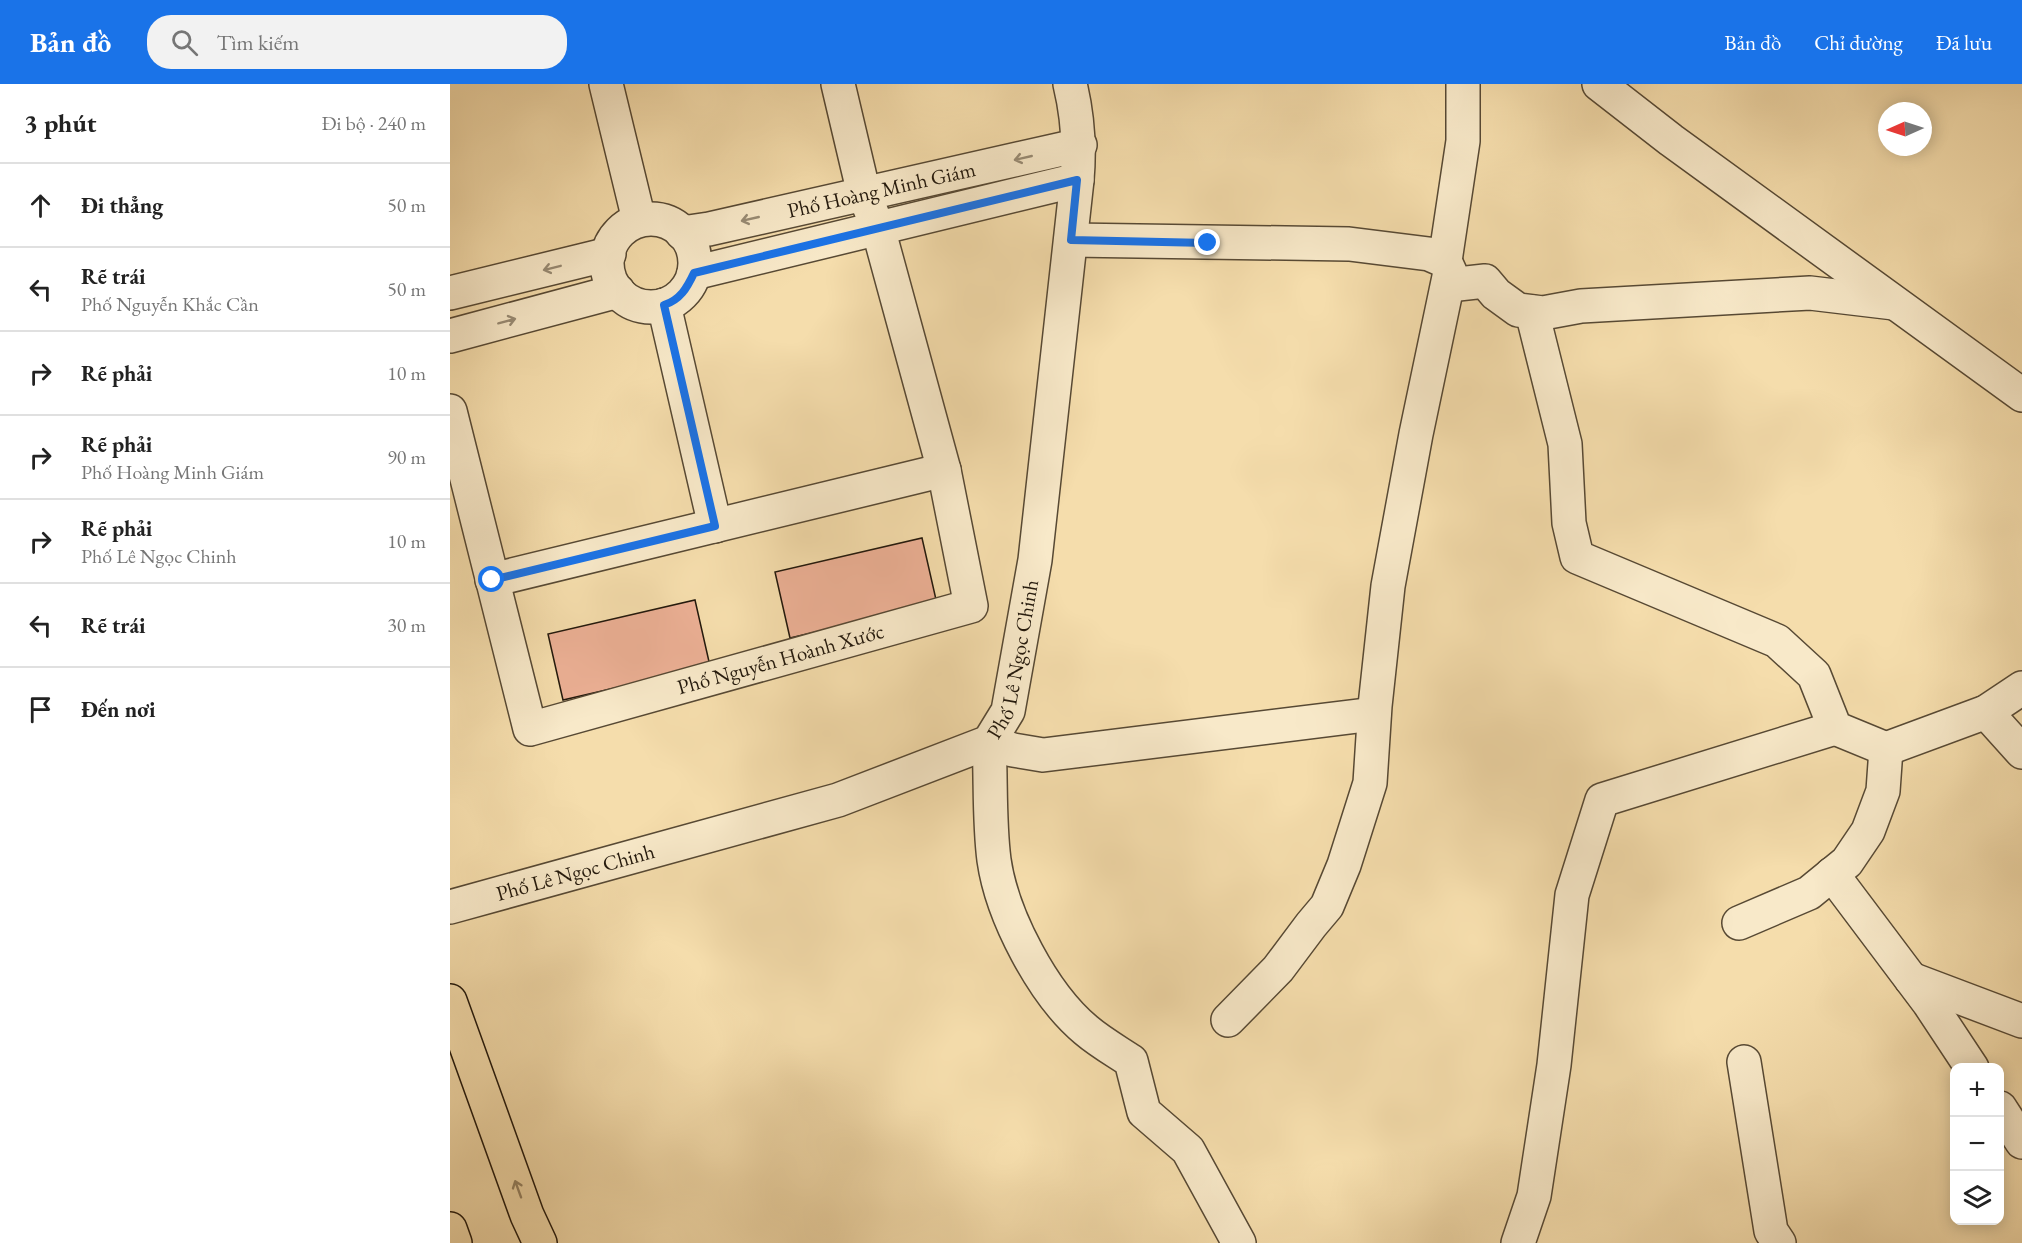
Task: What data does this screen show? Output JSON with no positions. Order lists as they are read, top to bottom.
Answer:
{
  "streets": {
    "street": ["Phố Hoàng Minh Giám", "Phố Lê Ngọc Chinh", "Phố Nguyễn Hoành Xước"]
  },
  "crossings": [
    ["Phố Hoàng Minh Giám", "Phố Lê Ngọc Chinh"],
    ["Phố Hoàng Minh Giám", "Phố Nguyễn Hoành Xước"]
  ],
  "north": "left",
  "page": {
    "header": "Bản đồ",
    "search": "Tìm kiếm",
    "nav": ["Bản đồ", "Chỉ đường", "Đã lưu"],
    "heading": ["3 phút", "Đi bộ · 240 m"],
    "list": [
      ["Đi thẳng", "50 m"],
      ["Rẽ trái", "Phố Nguyễn Khắc Cần", "50 m"],
      ["Rẽ phải", "10 m"],
      ["Rẽ phải", "Phố Hoàng Minh Giám", "90 m"],
      ["Rẽ phải", "Phố Lê Ngọc Chinh", "10 m"],
      ["Rẽ trái", "30 m"],
      "Đến nơi"
    ],
    "map_buttons": ["+", "−"]
  }
}
